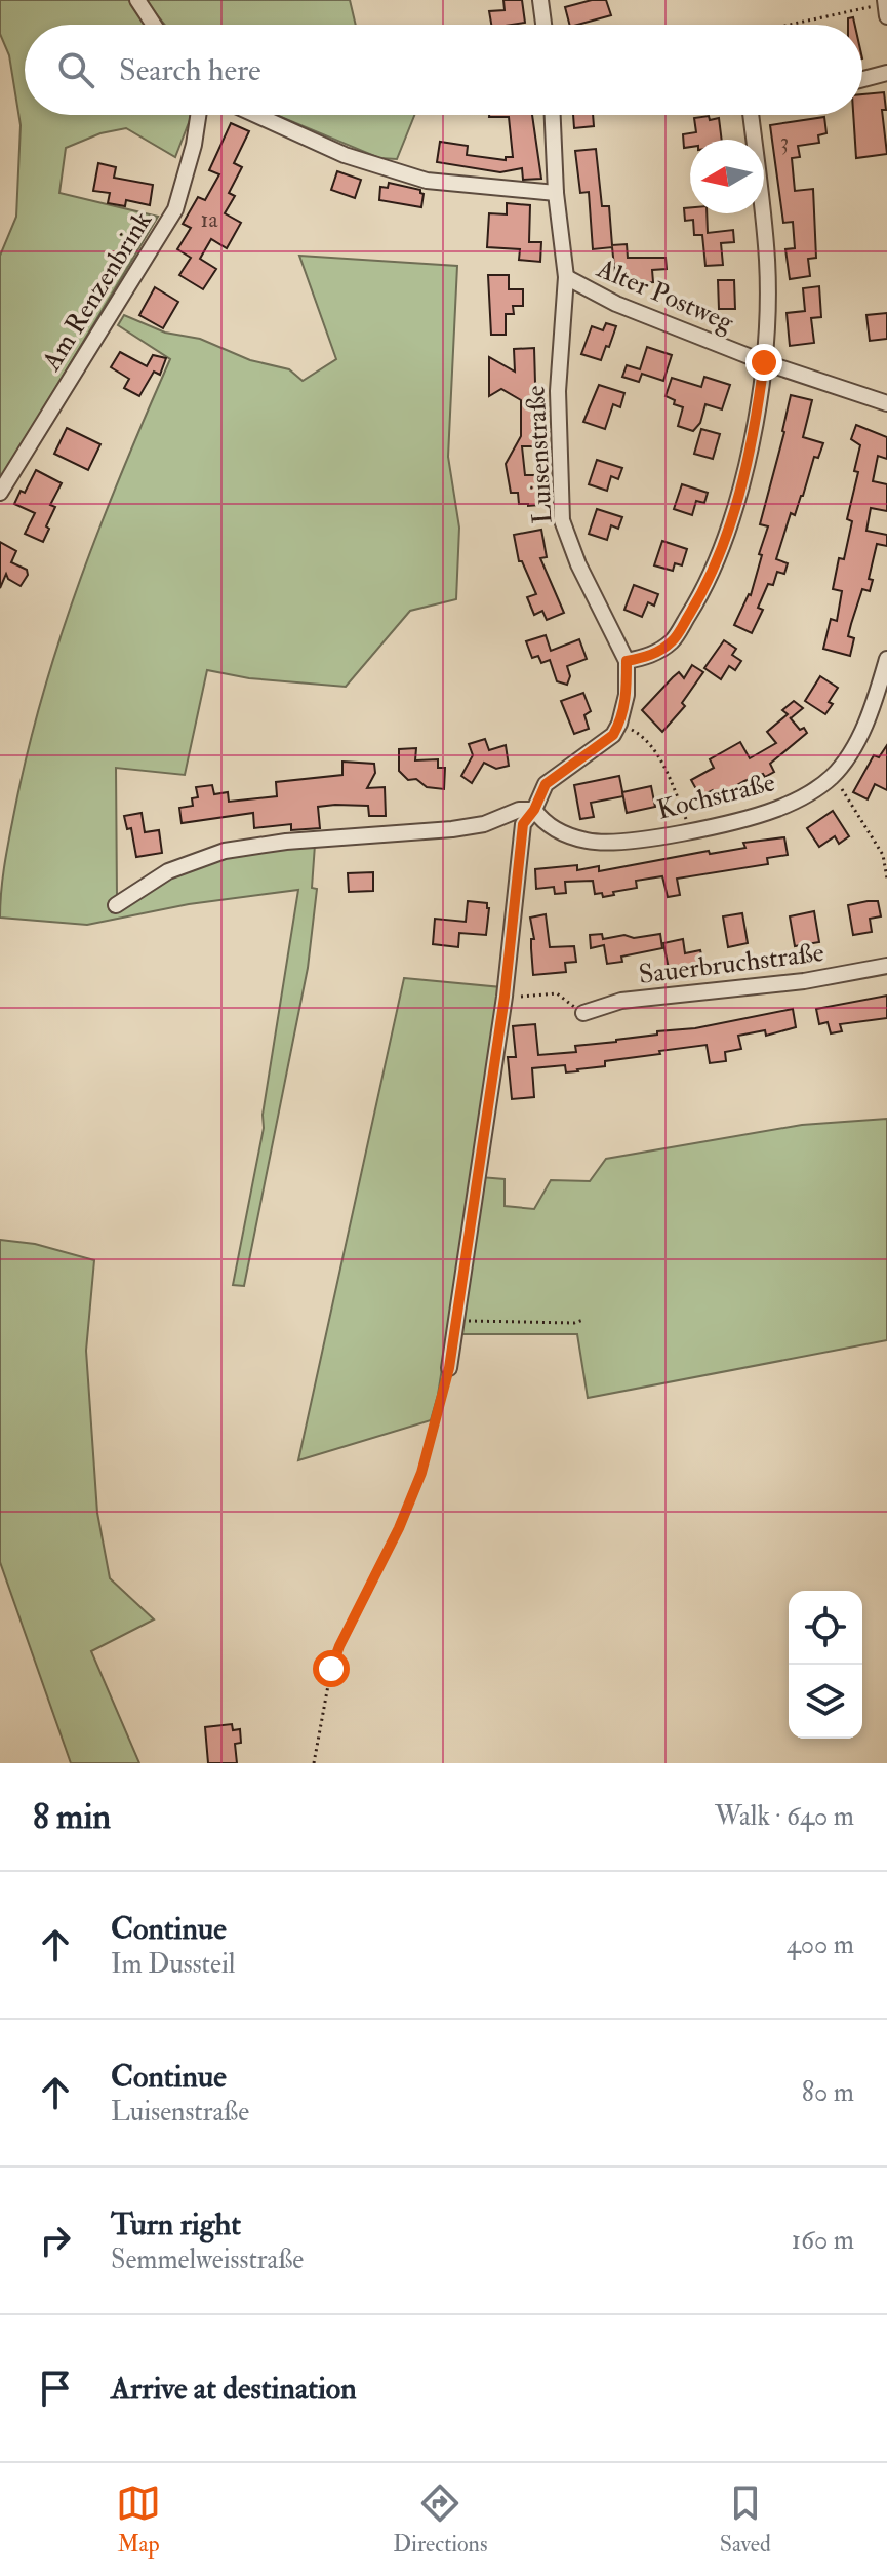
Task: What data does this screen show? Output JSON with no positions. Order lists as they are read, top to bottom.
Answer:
{
  "streets": {
    "street": [
      "Am Renzenbrink",
      "Alter Postweg",
      "Luisenstraße",
      "Kochstraße",
      "Sauerbruchstraße"
    ]
  },
  "crossings": [
    ["Alter Postweg", "Luisenstraße"]
  ],
  "house_numbers": ["3", "1a"],
  "north": "left",
  "page": {
    "search": "Search here",
    "heading": ["8 min", "Walk · 640 m"],
    "list": [
      ["Continue", "Im Dussteil", "400 m"],
      ["Continue", "Luisenstraße", "80 m"],
      ["Turn right", "Semmelweisstraße", "160 m"],
      "Arrive at destination"
    ],
    "nav": ["Map", "Directions", "Saved"]
  }
}
